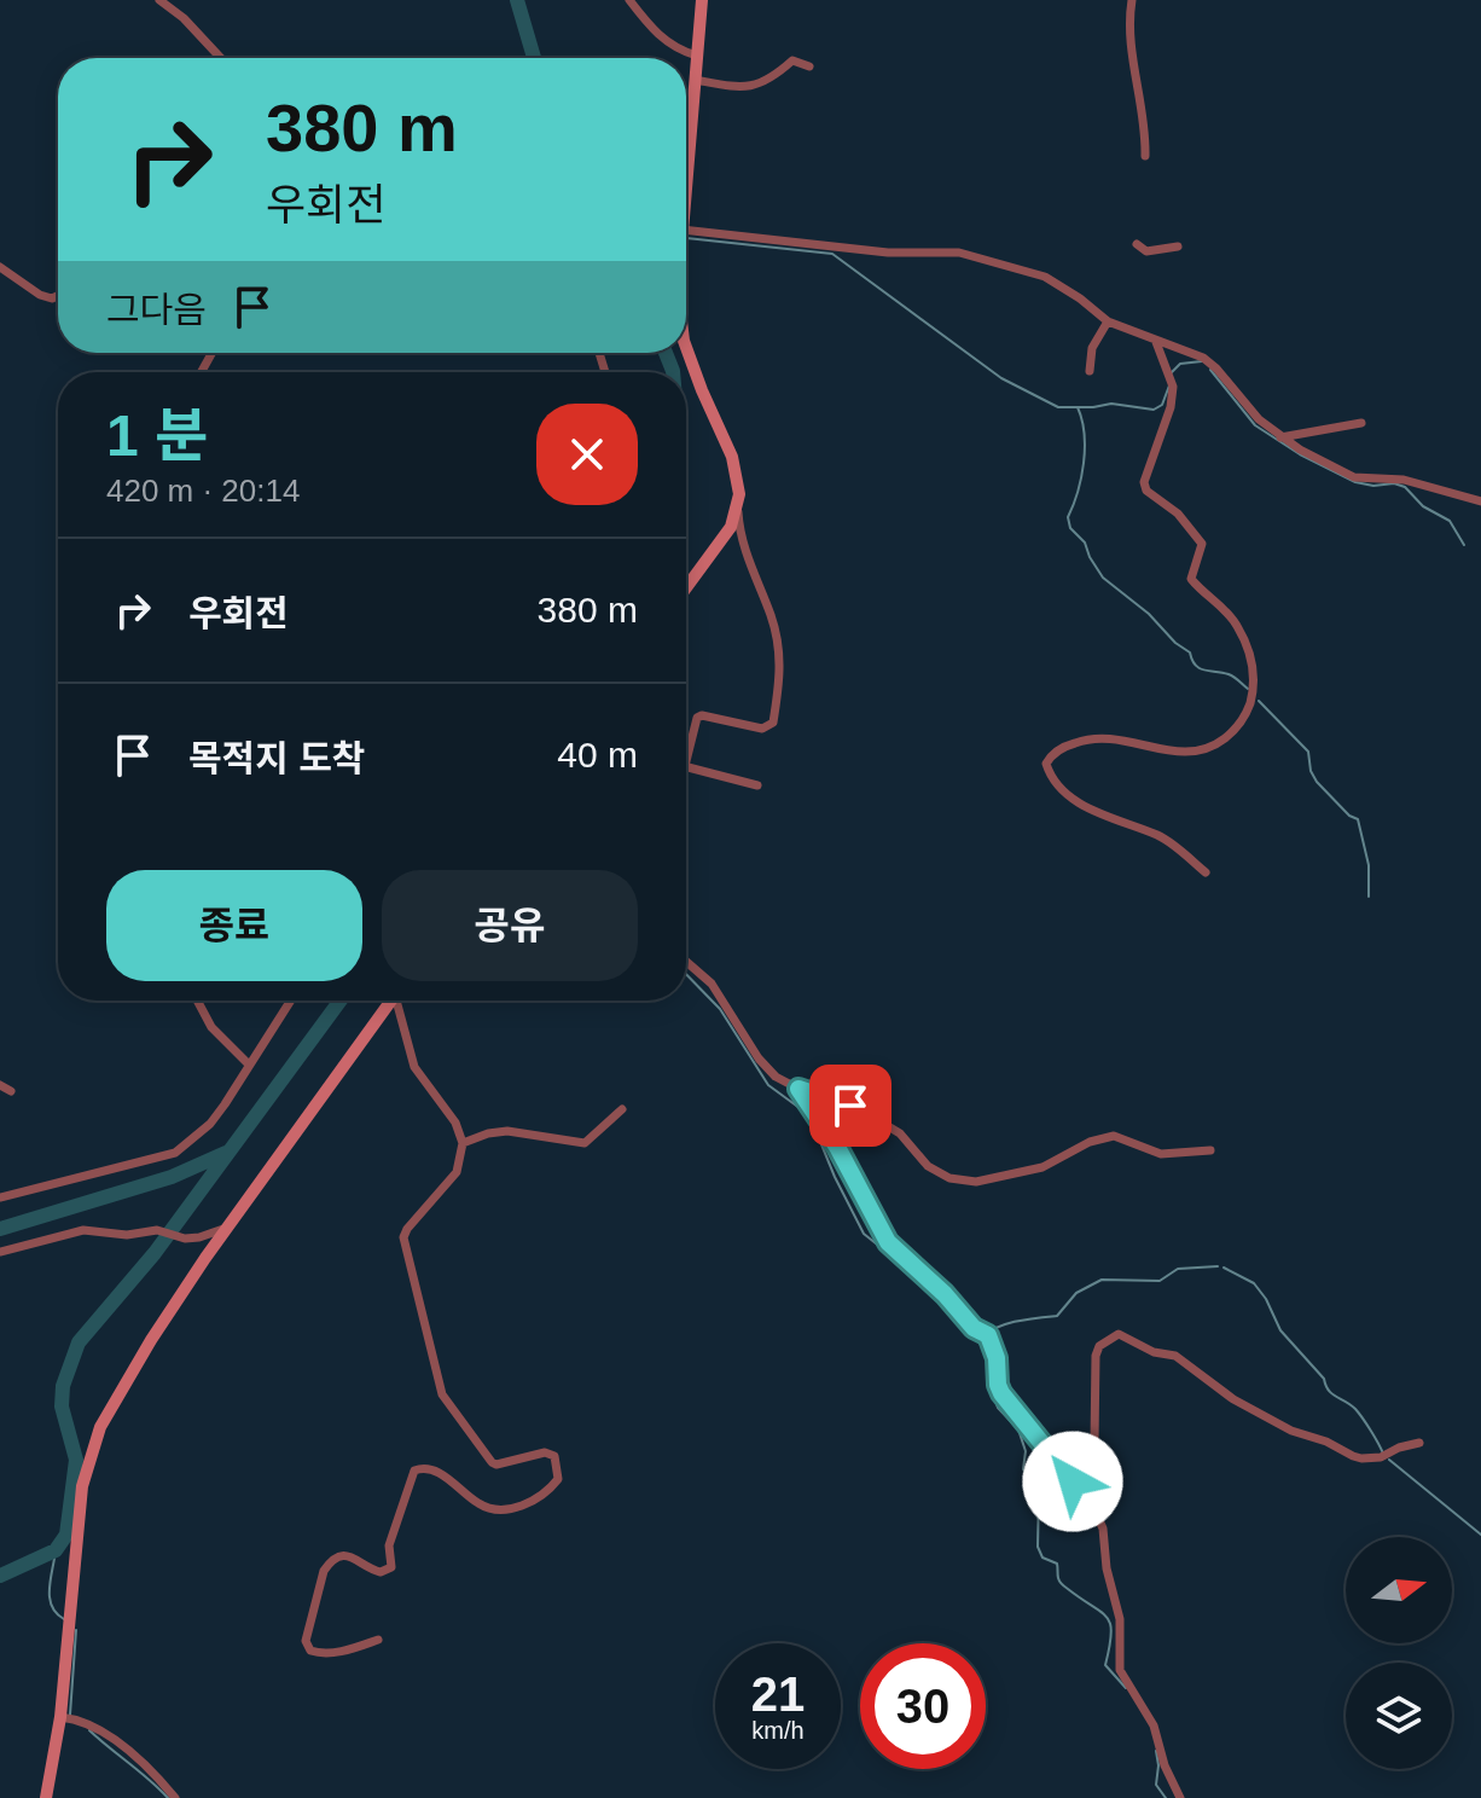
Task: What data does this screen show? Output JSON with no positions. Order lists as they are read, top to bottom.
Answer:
{
  "north": "right",
  "page": {
    "turn": ["380 m", "우회전"],
    "then": "그다음",
    "heading": ["1 분", "420 m · 20:14"],
    "list": [
      {
        "name": "우회전",
        "value": "380 m"
      },
      {
        "name": "목적지 도착",
        "value": "40 m"
      }
    ],
    "buttons": ["종료", "공유"],
    "speed": "21 km/h",
    "limit": "30"
  }
}
